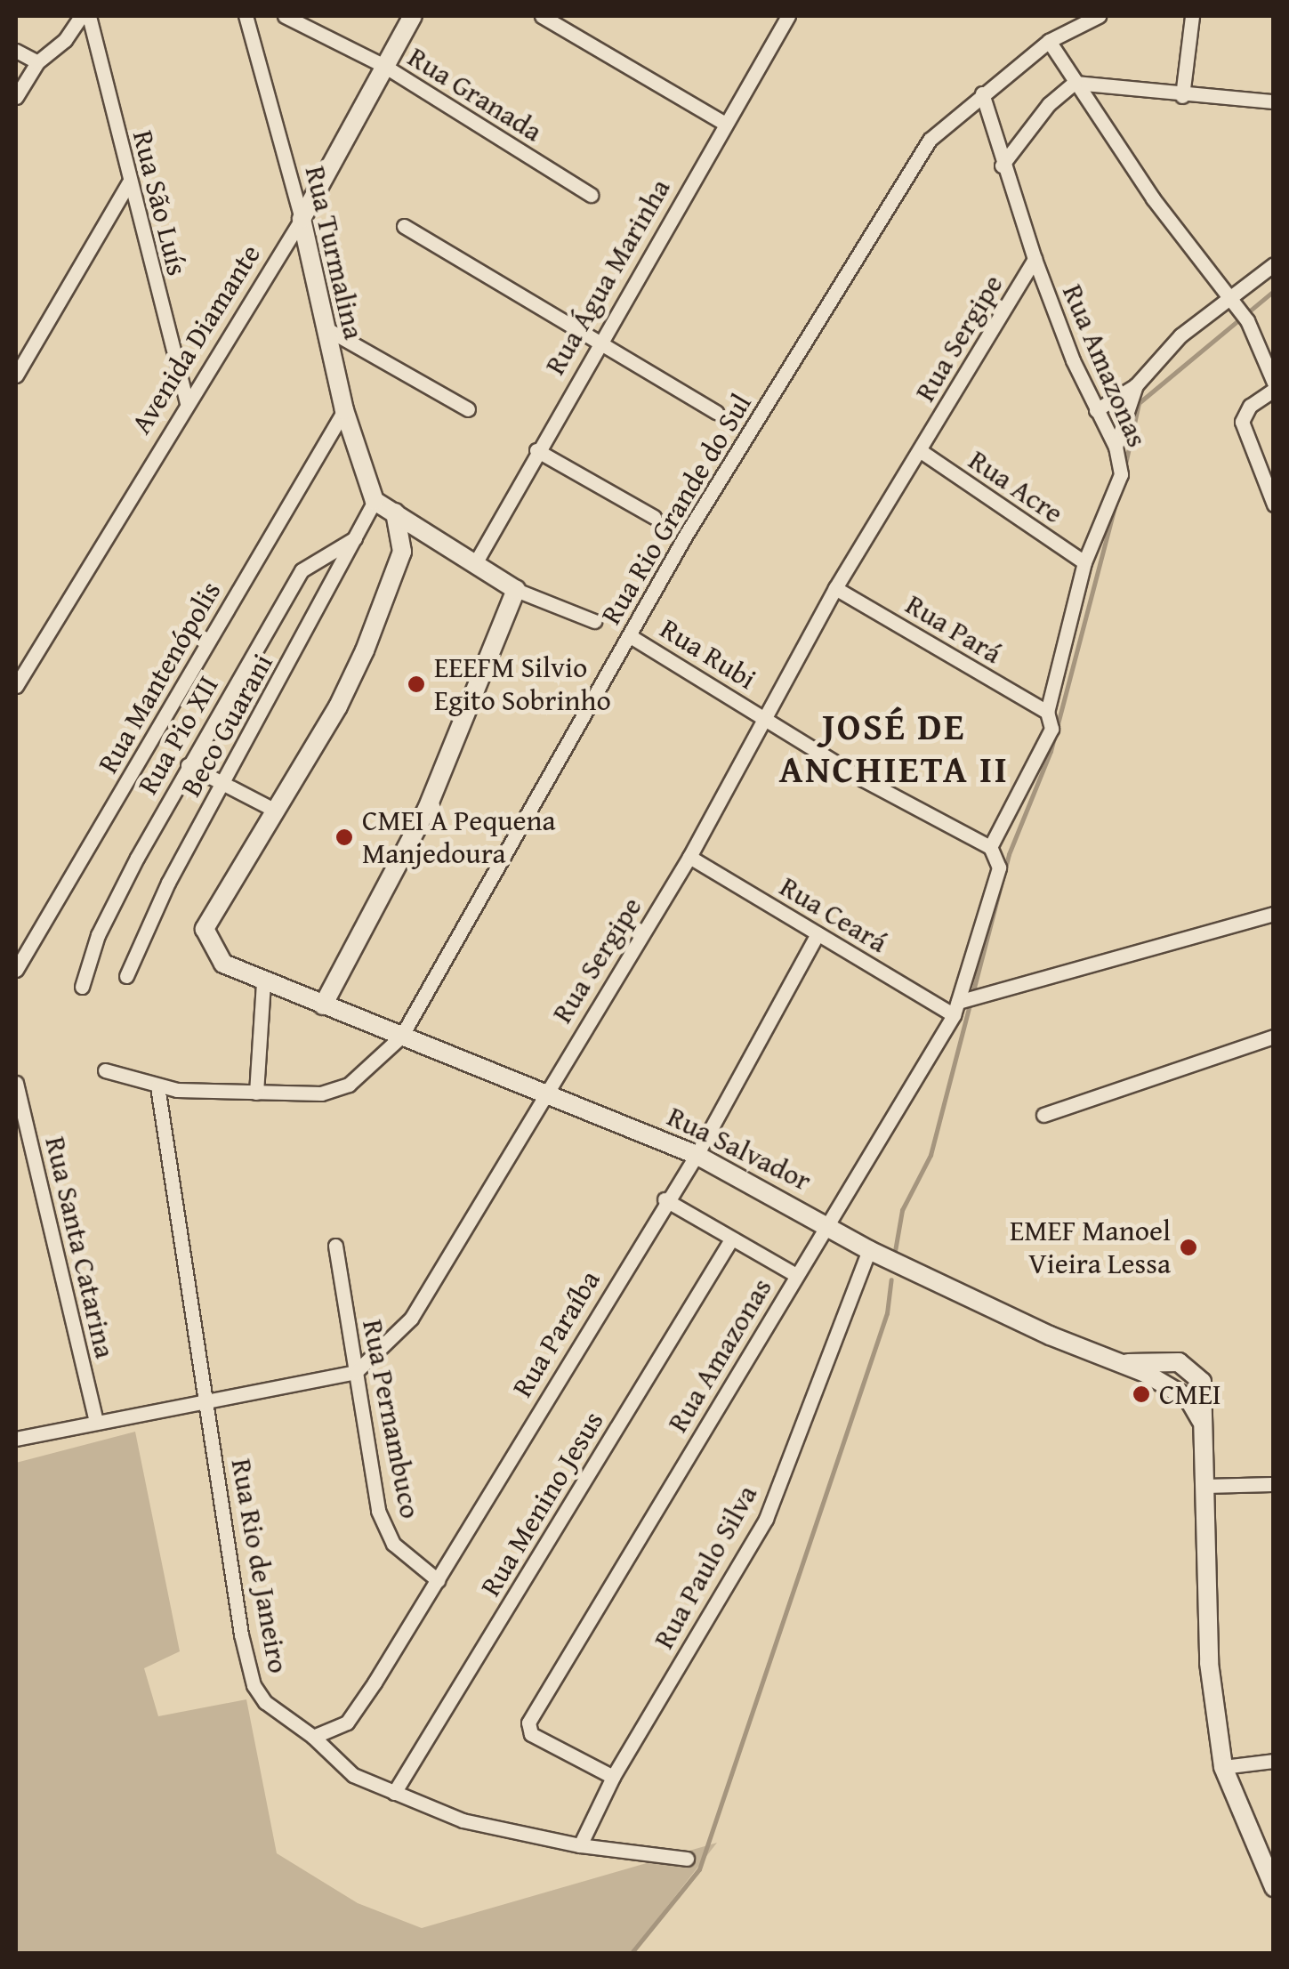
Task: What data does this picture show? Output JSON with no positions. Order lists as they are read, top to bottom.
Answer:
{
  "streets": {
    "street": [
      "Rua Granada",
      "Rua São Luís",
      "Rua Turmalina",
      "Rua Água Marinha",
      "Rua Sergipe",
      "Avenida Diamante",
      "Rua Amazonas",
      "Rua Acre",
      "Rua Rio Grande do Sul",
      "Rua Pará",
      "Rua Rubi",
      "Rua Mantenópolis",
      "Beco Guarani",
      "Rua Pio XII",
      "Rua Ceará",
      "Rua Salvador",
      "Rua Santa Catarina",
      "Rua Paraíba",
      "Rua Pernambuco",
      "Rua Menino Jesus",
      "Rua Rio de Janeiro",
      "Rua Paulo Silva"
    ]
  },
  "crossings": [
    ["Rua Granada", "Avenida Diamante"],
    ["Rua São Luís", "Avenida Diamante"],
    ["Rua Turmalina", "Avenida Diamante"],
    ["Rua Turmalina", "Rua Mantenópolis"],
    ["Rua Turmalina", "Beco Guarani"],
    ["Rua Sergipe", "Rua Amazonas"],
    ["Rua Sergipe", "Rua Acre"],
    ["Rua Sergipe", "Rua Pará"],
    ["Rua Sergipe", "Rua Rubi"],
    ["Rua Sergipe", "Rua Ceará"],
    ["Rua Sergipe", "Rua Salvador"],
    ["Rua Sergipe", "Rua Pernambuco"],
    ["Rua Amazonas", "Rua Acre"],
    ["Rua Amazonas", "Rua Rio Grande do Sul"],
    ["Rua Amazonas", "Rua Pará"],
    ["Rua Amazonas", "Rua Rubi"],
    ["Rua Amazonas", "Rua Ceará"],
    ["Rua Amazonas", "Rua Salvador"],
    ["Rua Amazonas", "Rua Paulo Silva"],
    ["Rua Rio Grande do Sul", "Rua Rubi"],
    ["Rua Rio Grande do Sul", "Rua Salvador"],
    ["Beco Guarani", "Rua Pio XII"],
    ["Rua Ceará", "Rua Paraíba"],
    ["Rua Salvador", "Rua Paraíba"],
    ["Rua Salvador", "Rua Paulo Silva"],
    ["Rua Paraíba", "Rua Pernambuco"],
    ["Rua Paraíba", "Rua Rio de Janeiro"],
    ["Rua Menino Jesus", "Rua Rio de Janeiro"],
    ["Rua Rio de Janeiro", "Rua Paulo Silva"]
  ],
  "districts": ["JOSÉ DE ANCHIETA II"],
  "places": [
    "EEEFM Silvio Egito Sobrinho",
    "CMEI A Pequena Manjedoura",
    "EMEF Manoel Vieira Lessa",
    "CMEI"
  ]
}
